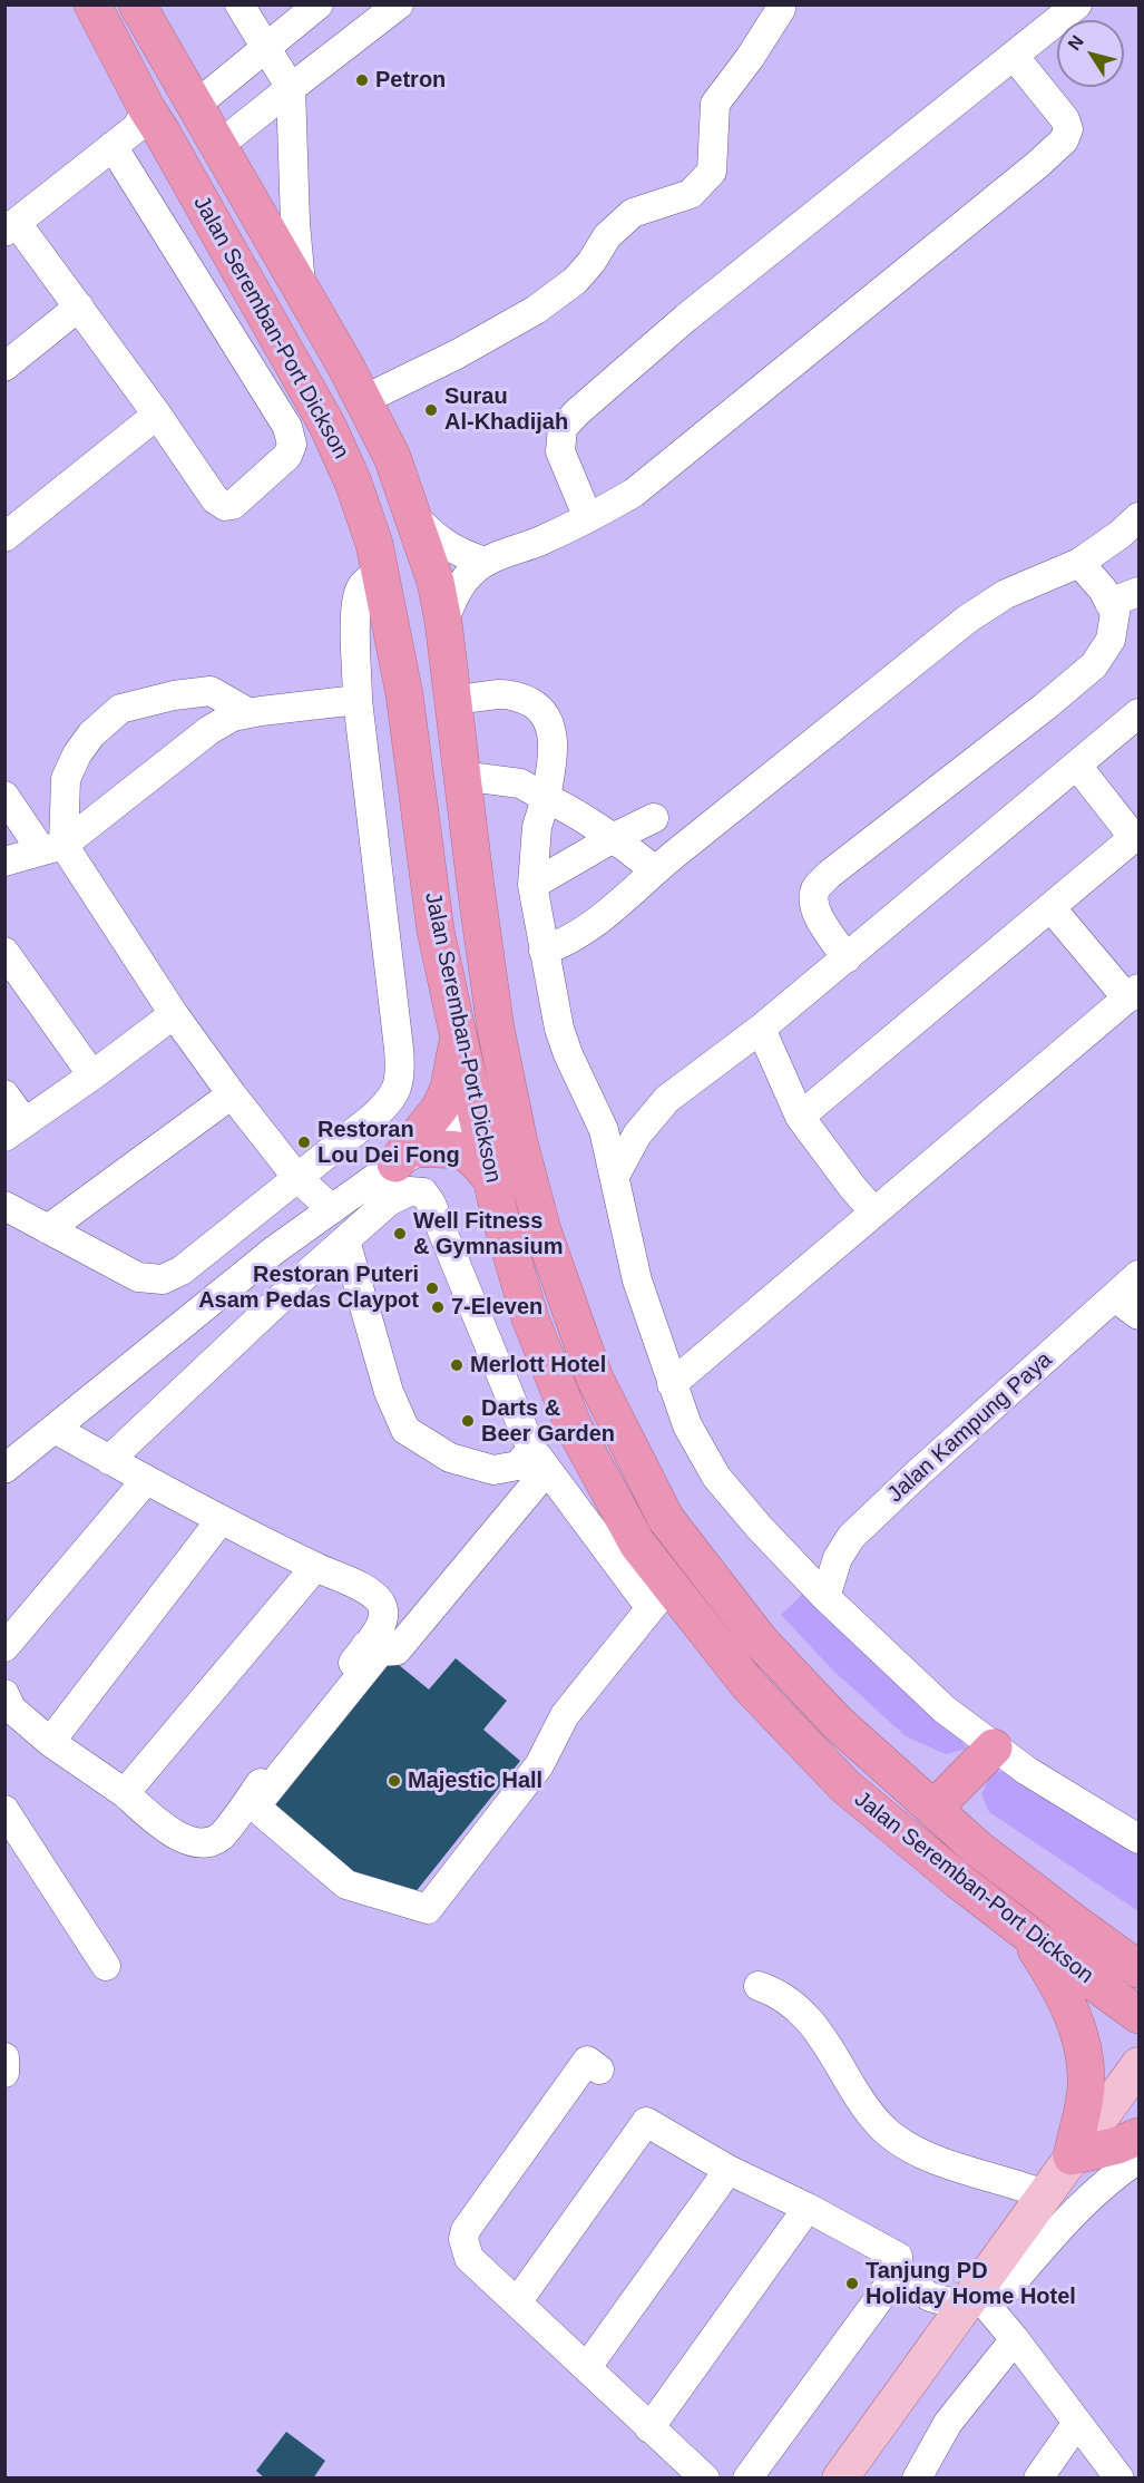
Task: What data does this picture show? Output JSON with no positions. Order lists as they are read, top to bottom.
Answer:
{
  "streets": {
    "highway": ["Jalan Seremban-Port Dickson"],
    "street": ["Jalan Kampung Paya"]
  },
  "places": [
    "Petron",
    "Surau Al-Khadijah",
    "Restoran Lou Dei Fong",
    "Well Fitness & Gymnasium",
    "Restoran Puteri Asam Pedas Claypot",
    "7-Eleven",
    "Merlott Hotel",
    "Darts & Beer Garden",
    "Majestic Hall",
    "Tanjung PD Holiday Home Hotel"
  ],
  "north": "top left"
}
